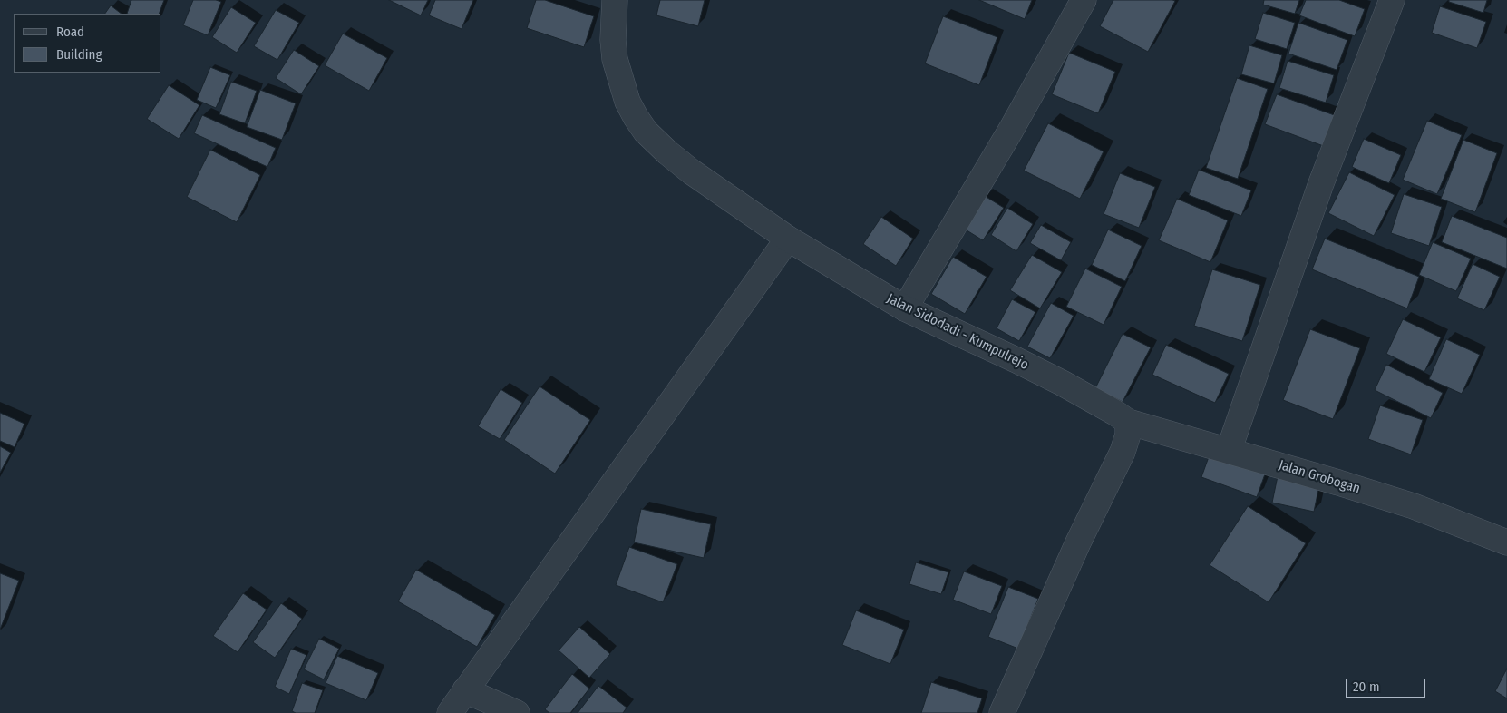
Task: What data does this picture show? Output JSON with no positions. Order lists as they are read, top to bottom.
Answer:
{
  "streets": {
    "street": ["Jalan Sidodadi - Kumpulrejo", "Jalan Grobogan"]
  },
  "crossings": [
    ["Jalan Sidodadi - Kumpulrejo", "Jalan Grobogan"]
  ],
  "legend": ["Road", "Building"],
  "scale_bar": "20 m"
}
